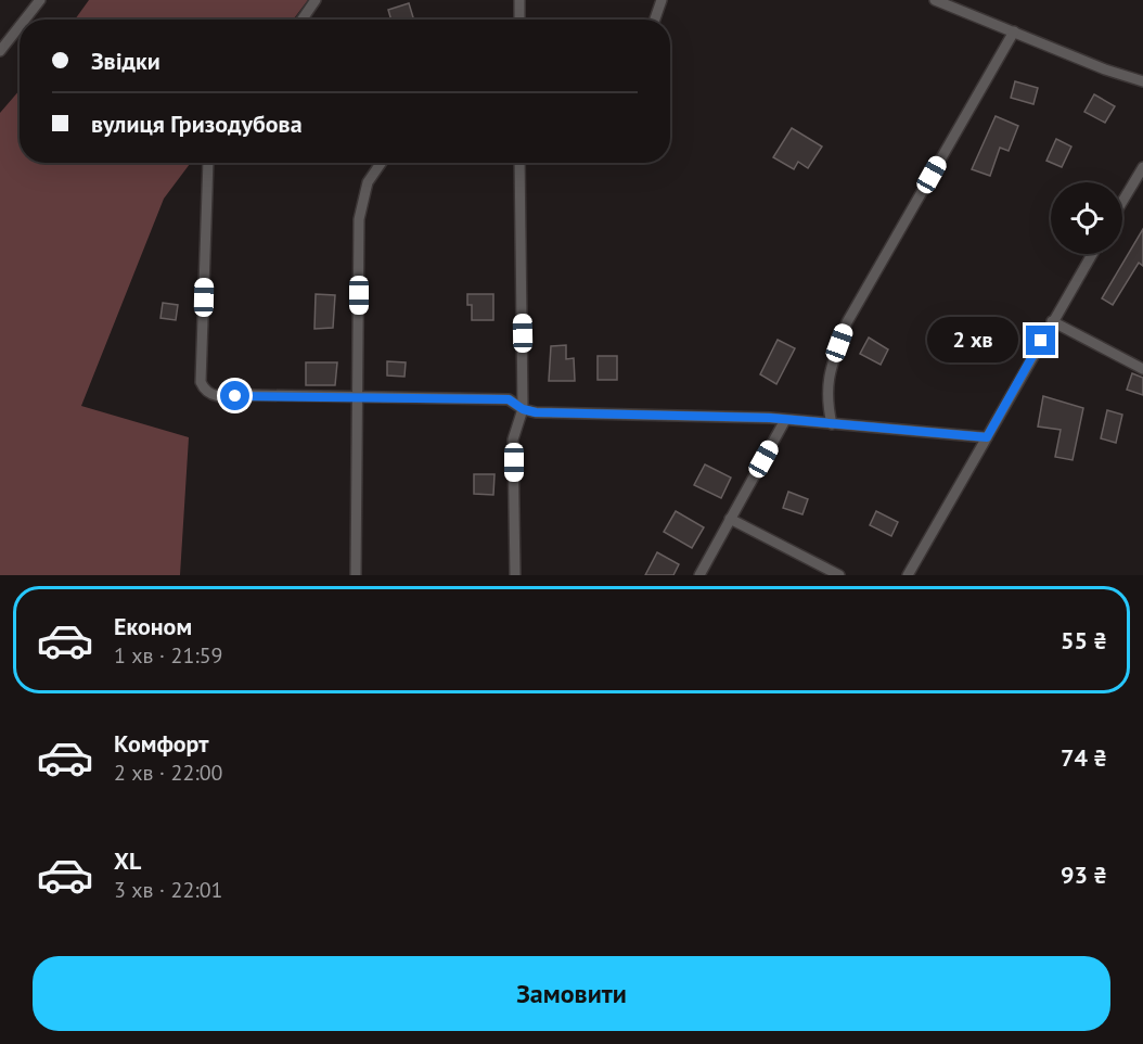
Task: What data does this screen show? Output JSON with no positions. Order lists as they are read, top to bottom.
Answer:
{
  "page": {
    "banner": ["Звідки", "вулиця Гризодубова"],
    "bubble": "2 хв",
    "list": [
      {
        "name": "Економ",
        "note": "1 хв · 21:59",
        "value": "55 ₴"
      },
      {
        "name": "Комфорт",
        "note": "2 хв · 22:00",
        "value": "74 ₴"
      },
      {
        "name": "XL",
        "note": "3 хв · 22:01",
        "value": "93 ₴"
      }
    ],
    "buttons": "Замовити"
  }
}
